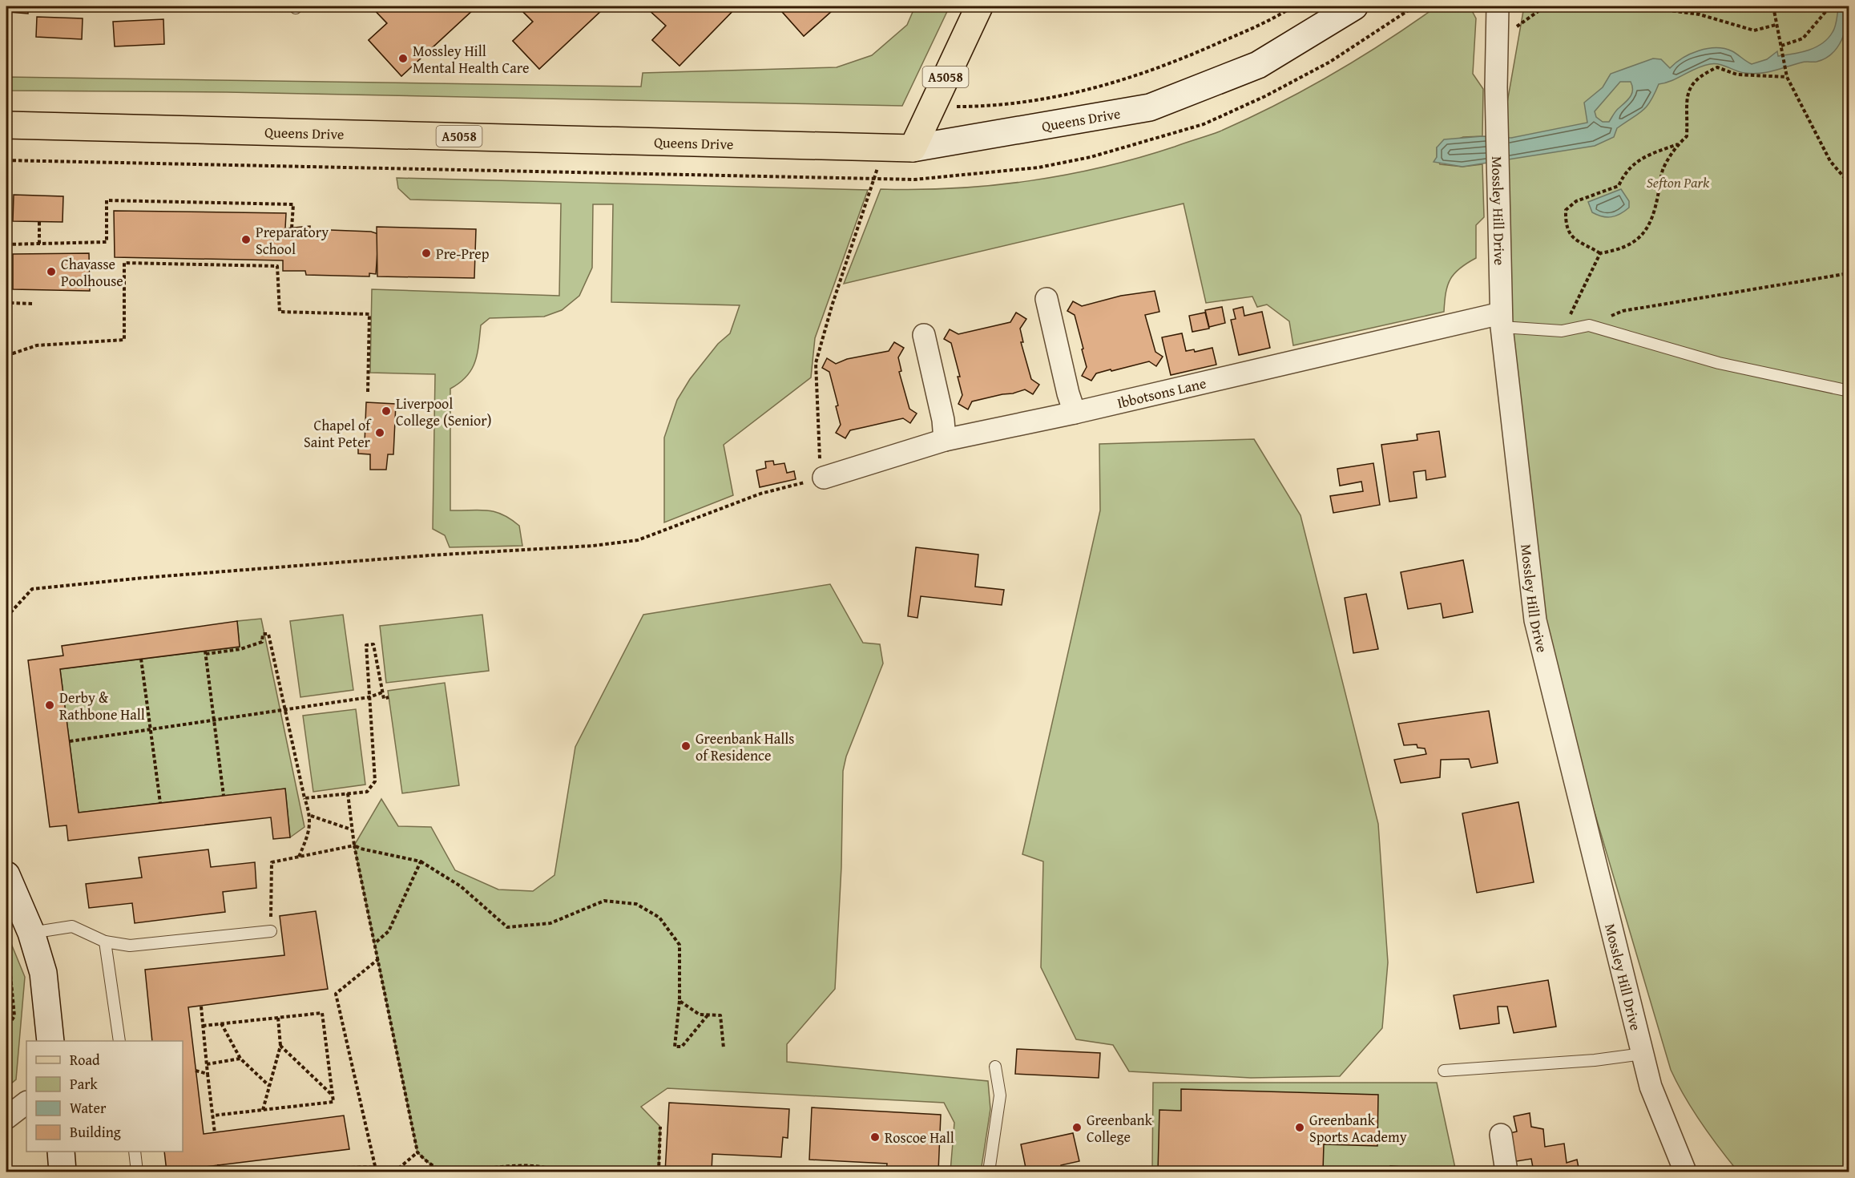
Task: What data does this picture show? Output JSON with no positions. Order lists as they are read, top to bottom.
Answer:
{
  "streets": {
    "main road": ["A5058", "Queens Drive"],
    "street": ["Mossley Hill Drive", "Ibbotsons Lane"]
  },
  "crossings": [
    ["A5058", "Queens Drive"],
    ["Mossley Hill Drive", "Ibbotsons Lane"]
  ],
  "parks": ["Sefton Park"],
  "places": [
    "Mossley Hill Mental Health Care",
    "Preparatory School",
    "Pre-Prep",
    "Chavasse Poolhouse",
    "Liverpool College (Senior)",
    "Chapel of Saint Peter",
    "Derby & Rathbone Hall",
    "Greenbank Halls of Residence",
    "Greenbank College",
    "Greenbank Sports Academy",
    "Roscoe Hall"
  ],
  "legend": [
    "Road",
    "Park",
    "Water",
    "Building"
  ]
}
